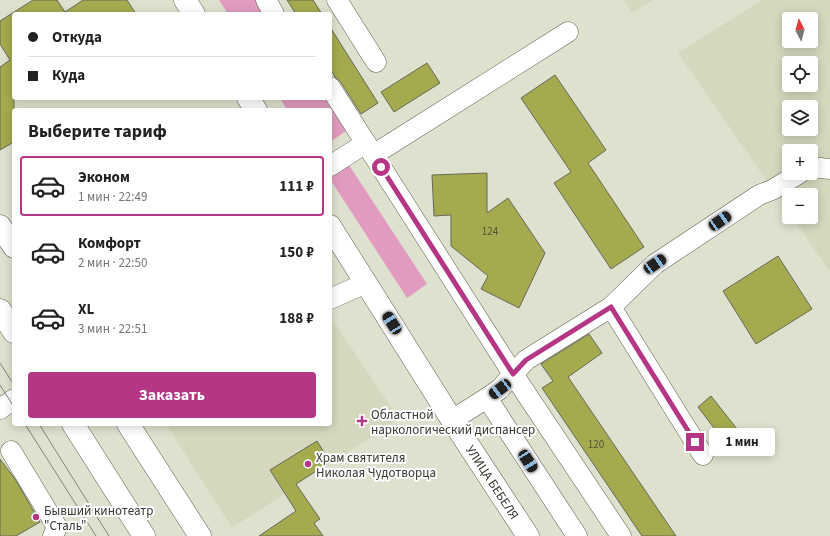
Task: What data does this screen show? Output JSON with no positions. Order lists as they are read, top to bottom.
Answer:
{
  "streets": {
    "main road": ["УЛИЦА БЕБЕЛЯ"]
  },
  "places": {
    "health": ["Областной наркологический диспансер"],
    "other": ["Храм святителя Николая Чудотворца", "Бывший кинотеатр \"Сталь\""]
  },
  "house_numbers": ["124", "120"],
  "north": "top",
  "page": {
    "map_buttons": ["+", "−"],
    "banner": ["Откуда", "Куда"],
    "heading": "Выберите тариф",
    "list": [
      {
        "name": "Эконом",
        "note": "1 мин · 22:49",
        "value": "111 ₽"
      },
      {
        "name": "Комфорт",
        "note": "2 мин · 22:50",
        "value": "150 ₽"
      },
      {
        "name": "XL",
        "note": "3 мин · 22:51",
        "value": "188 ₽"
      }
    ],
    "buttons": "Заказать",
    "bubble": "1 мин"
  }
}
